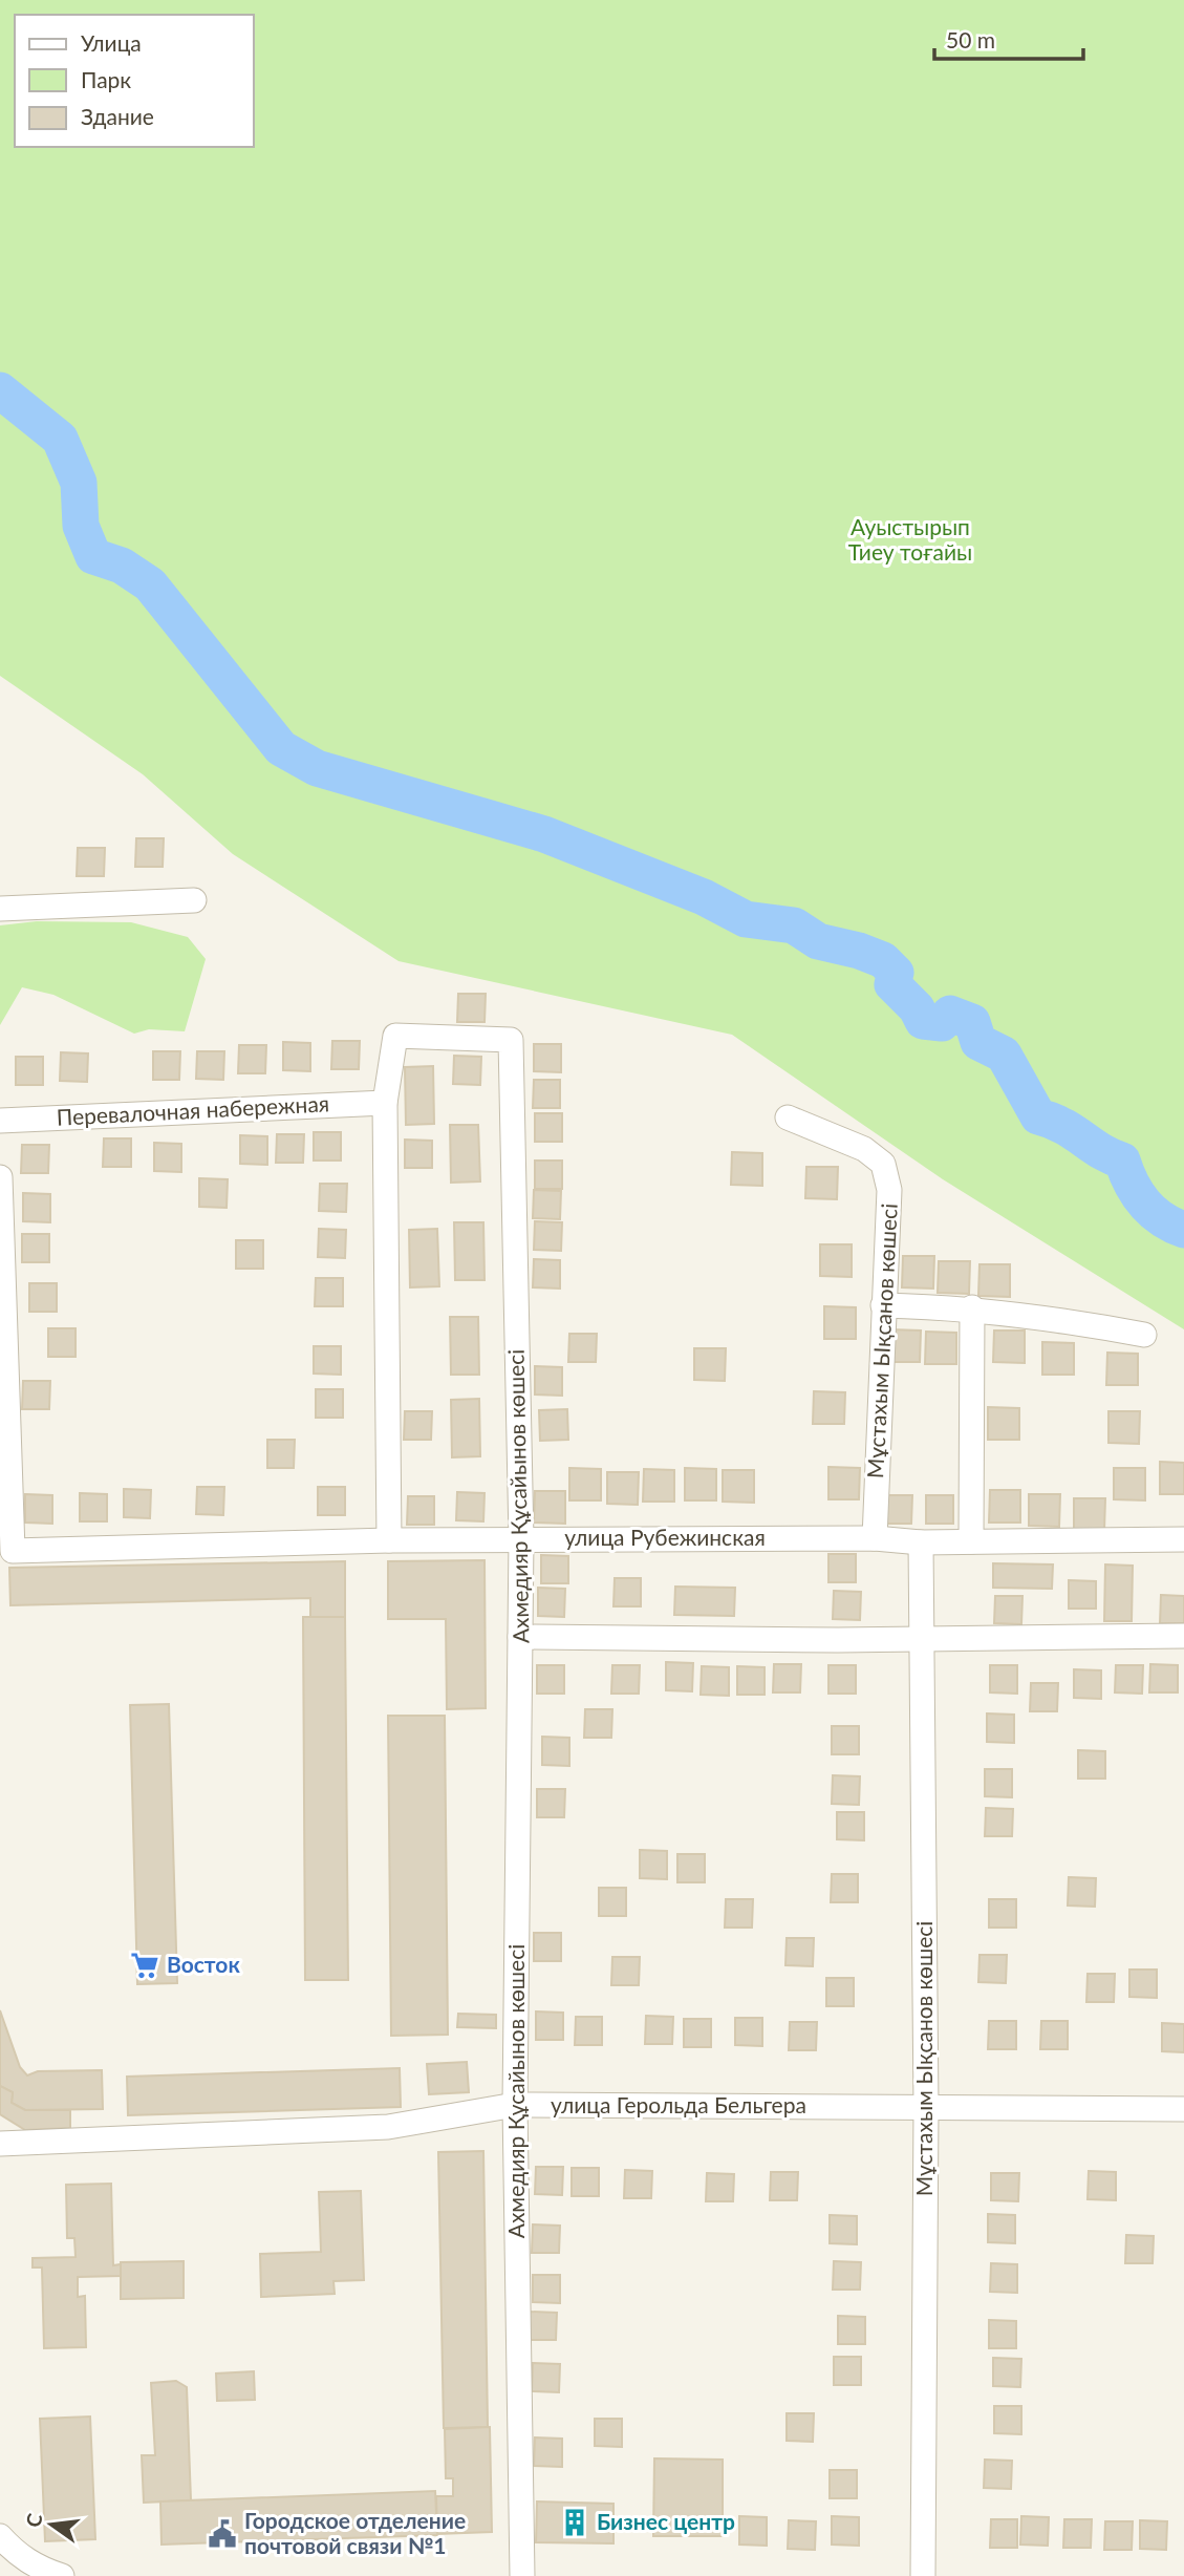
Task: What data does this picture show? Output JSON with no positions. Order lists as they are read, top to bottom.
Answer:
{
  "streets": {
    "street": [
      "Перевалочная набережная",
      "Мұстахым Ықсанов көшесі",
      "Ахмедияр Құсайынов көшесі",
      "улица Рубежинская",
      "улица Герольда Бельгера"
    ]
  },
  "crossings": [
    ["Перевалочная набережная", "Ахмедияр Құсайынов көшесі"],
    ["Мұстахым Ықсанов көшесі", "улица Рубежинская"],
    ["Мұстахым Ықсанов көшесі", "улица Герольда Бельгера"],
    ["Ахмедияр Құсайынов көшесі", "улица Рубежинская"],
    ["Ахмедияр Құсайынов көшесі", "улица Герольда Бельгера"]
  ],
  "parks": ["Ауыстырып Тиеу тоғайы"],
  "places": {
    "supermarket": ["Восток"],
    "building": ["Бизнес центр"],
    "public building": ["Городское отделение почтовой связи №1"]
  },
  "legend": ["Улица", "Парк", "Здание"],
  "scale_bar": "50 m",
  "north": "left"
}
